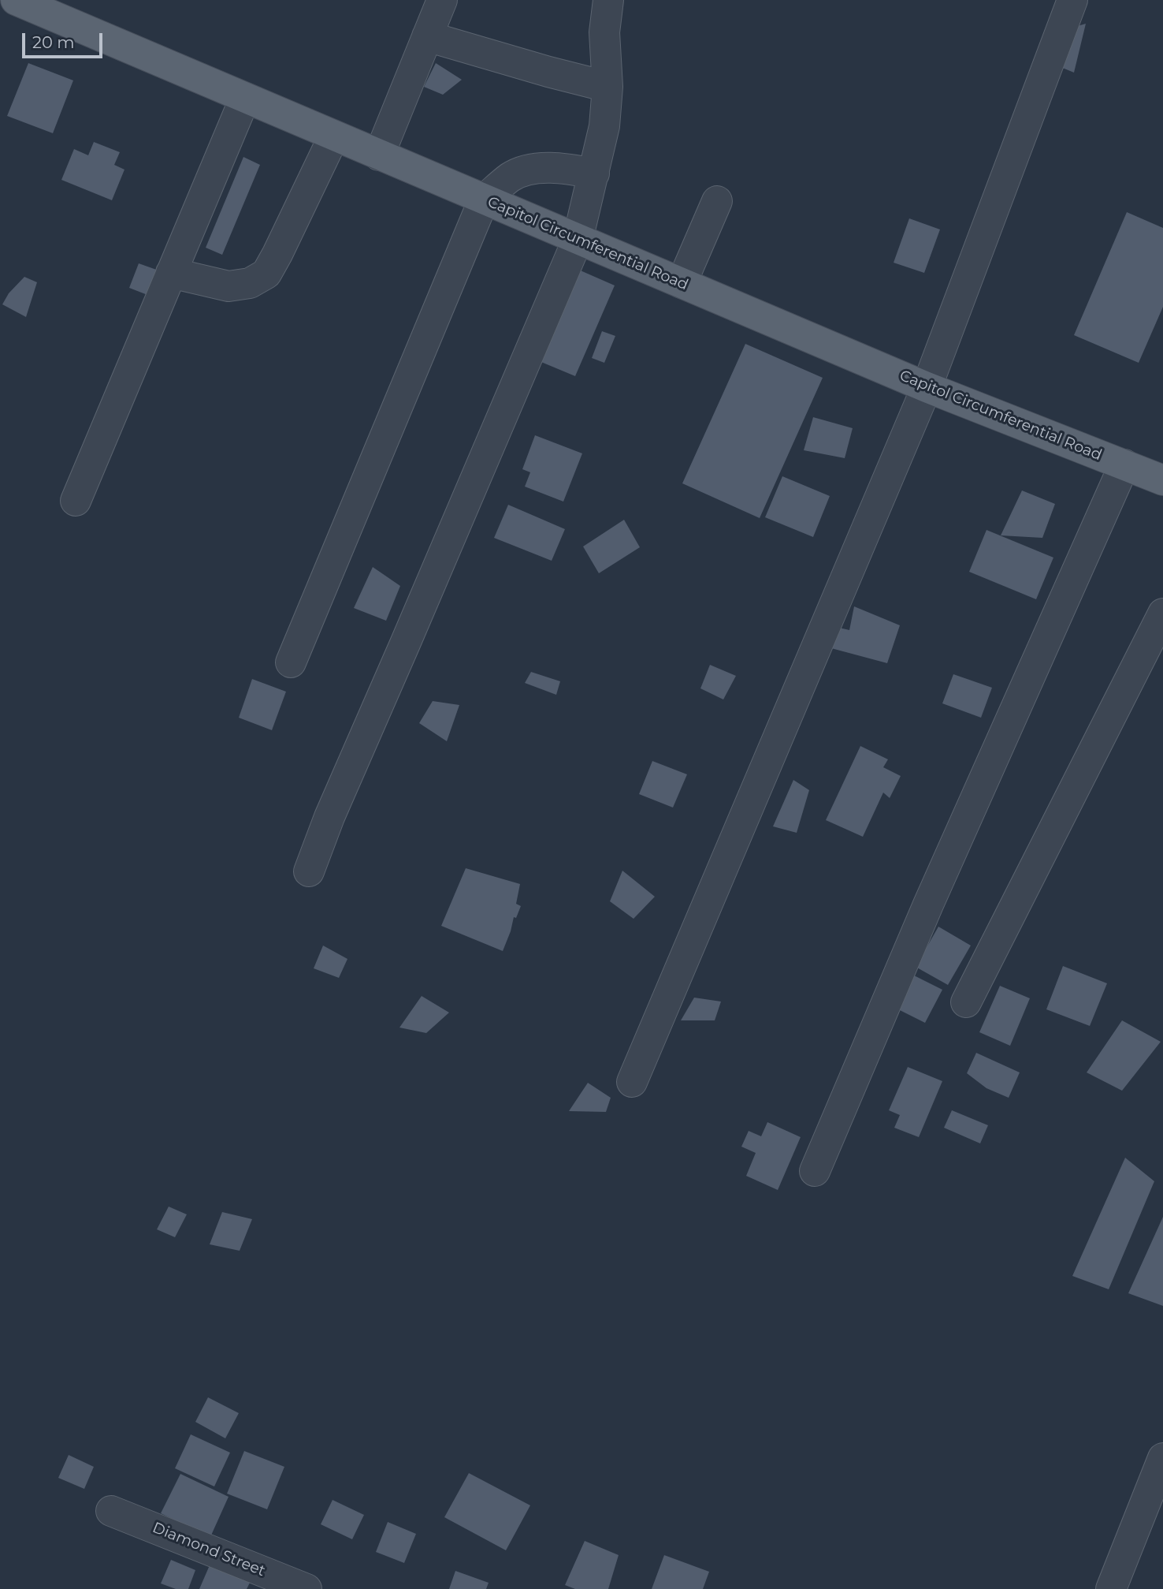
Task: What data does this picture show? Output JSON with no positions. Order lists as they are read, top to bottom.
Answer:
{
  "streets": {
    "main road": ["Capitol Circumferential Road"],
    "street": ["Diamond Street"]
  },
  "scale_bar": "20 m"
}
